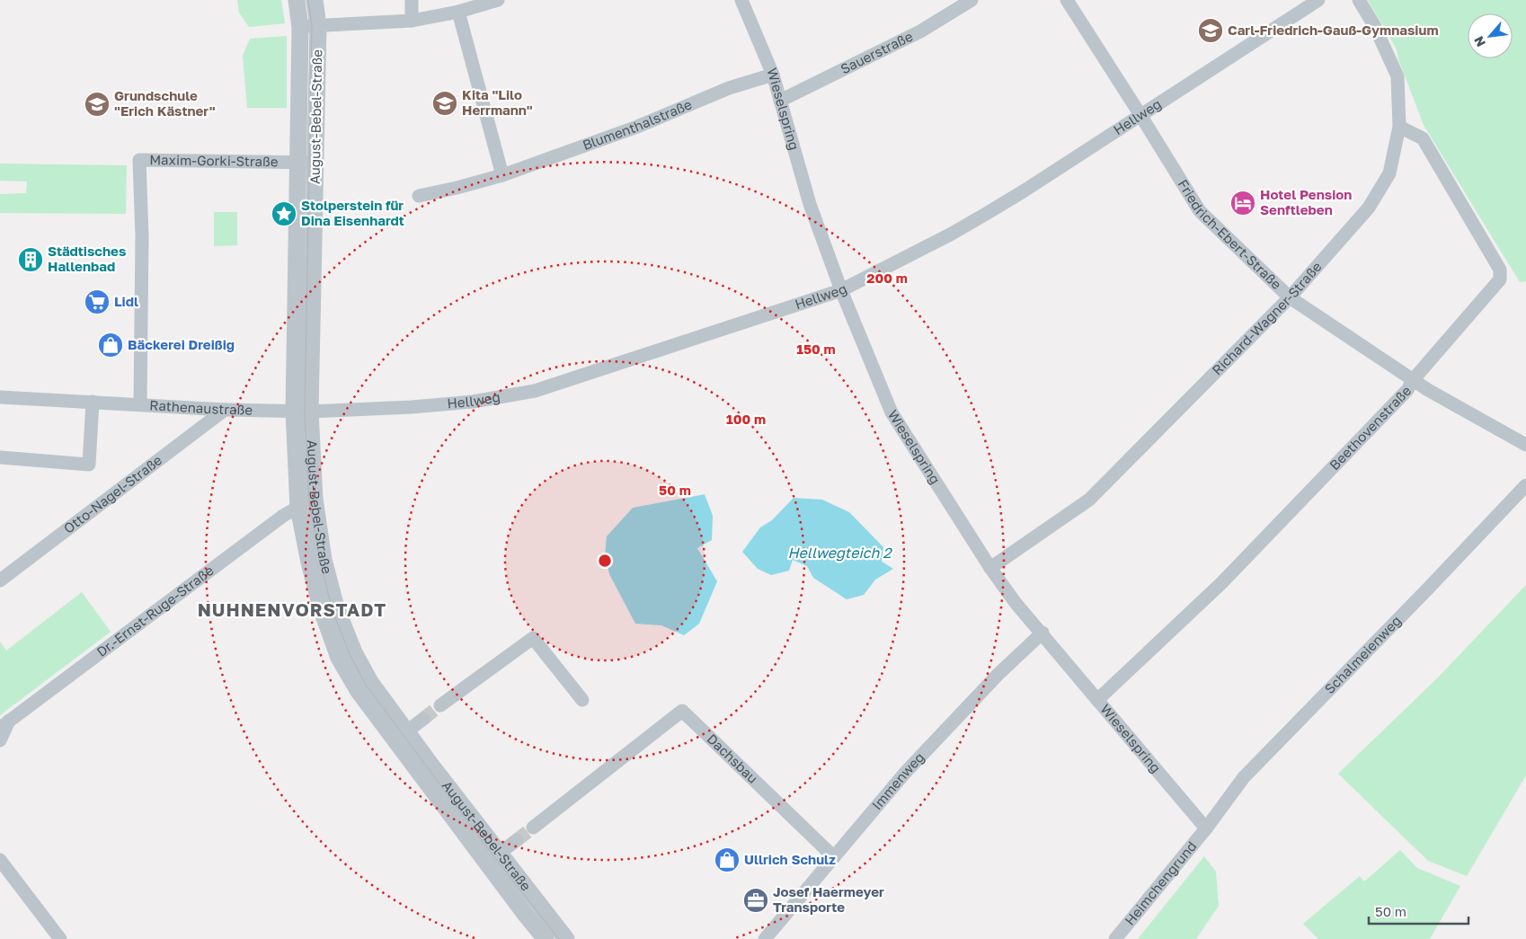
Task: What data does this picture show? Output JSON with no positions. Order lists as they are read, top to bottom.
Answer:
{
  "streets": {
    "street": [
      "Sauerstraße",
      "Wieselspring",
      "August-Bebel-Straße",
      "Hellweg",
      "Blumenthalstraße",
      "Maxim-Gorki-Straße",
      "Friedrich-Ebert-Straße",
      "Richard-Wagner-Straße",
      "Rathenaustraße",
      "Beethovenstraße",
      "Otto-Nagel-Straße",
      "Dr.-Ernst-Ruge-Straße",
      "Schalmeienweg",
      "Dachsbau",
      "Immenweg",
      "Heimchengrund"
    ]
  },
  "crossings": [
    ["Sauerstraße", "Wieselspring"],
    ["Wieselspring", "Hellweg"],
    ["Wieselspring", "Blumenthalstraße"],
    ["Wieselspring", "Richard-Wagner-Straße"],
    ["Wieselspring", "Beethovenstraße"],
    ["Wieselspring", "Schalmeienweg"],
    ["Wieselspring", "Immenweg"],
    ["Wieselspring", "Heimchengrund"],
    ["August-Bebel-Straße", "Hellweg"],
    ["August-Bebel-Straße", "Maxim-Gorki-Straße"],
    ["August-Bebel-Straße", "Rathenaustraße"],
    ["August-Bebel-Straße", "Dr.-Ernst-Ruge-Straße"],
    ["Hellweg", "Friedrich-Ebert-Straße"],
    ["Hellweg", "Rathenaustraße"],
    ["Maxim-Gorki-Straße", "Rathenaustraße"],
    ["Friedrich-Ebert-Straße", "Richard-Wagner-Straße"],
    ["Friedrich-Ebert-Straße", "Beethovenstraße"],
    ["Richard-Wagner-Straße", "Beethovenstraße"],
    ["Rathenaustraße", "Otto-Nagel-Straße"],
    ["Schalmeienweg", "Heimchengrund"],
    ["Dachsbau", "Immenweg"]
  ],
  "districts": ["NUHNENVORSTADT"],
  "water": ["Hellwegteich 2"],
  "places": {
    "school or university": ["Carl-Friedrich-Gauß-Gymnasium", "Kita \"Lilo Herrmann\"", "Grundschule \"Erich Kästner\""],
    "hotel": ["Hotel Pension Senftleben"],
    "place": ["Stolperstein für Dina Eisenhardt"],
    "building": ["Städtisches Hallenbad"],
    "supermarket": ["Lidl"],
    "shop": ["Bäckerei Dreißig", "Ullrich Schulz"],
    "office": ["Josef Haermeyer Transporte"]
  },
  "scale_bar": "50 m",
  "north": "bottom left",
  "rings": [
    "200 m",
    "150 m",
    "100 m",
    "50 m"
  ]
}
